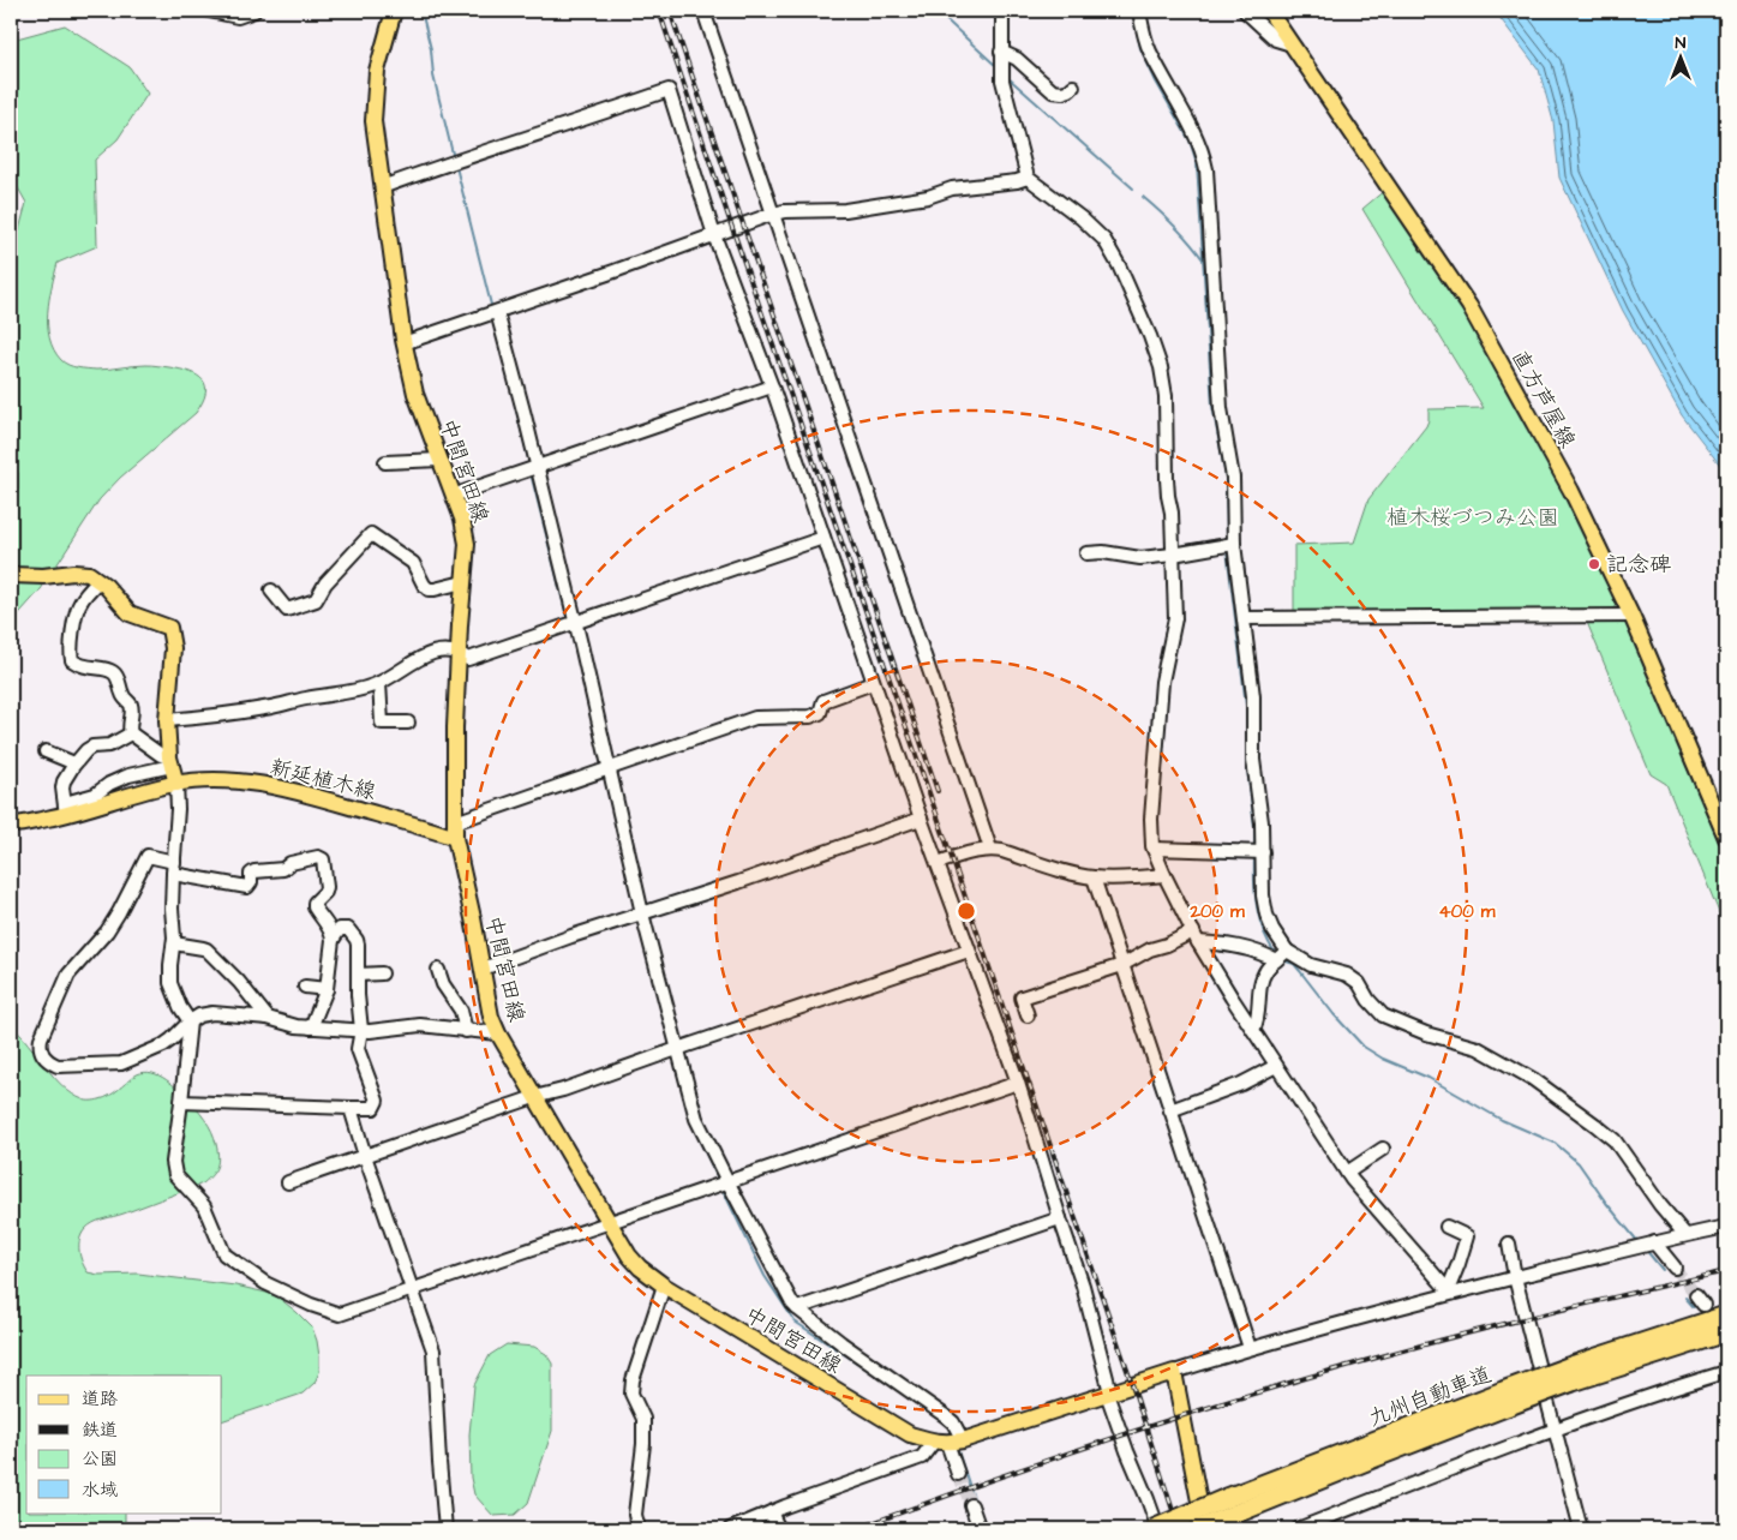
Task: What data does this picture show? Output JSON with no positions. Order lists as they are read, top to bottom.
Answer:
{
  "streets": {
    "highway": ["九州自動車道"],
    "main road": ["直方芦屋線", "中間宮田線", "新延植木線"]
  },
  "crossings": [
    ["中間宮田線", "新延植木線"]
  ],
  "parks": ["植木桜づつみ公園"],
  "places": ["記念碑"],
  "legend": [
    "道路",
    "鉄道",
    "公園",
    "水域"
  ],
  "north": "top",
  "rings": ["200 m", "400 m"]
}
